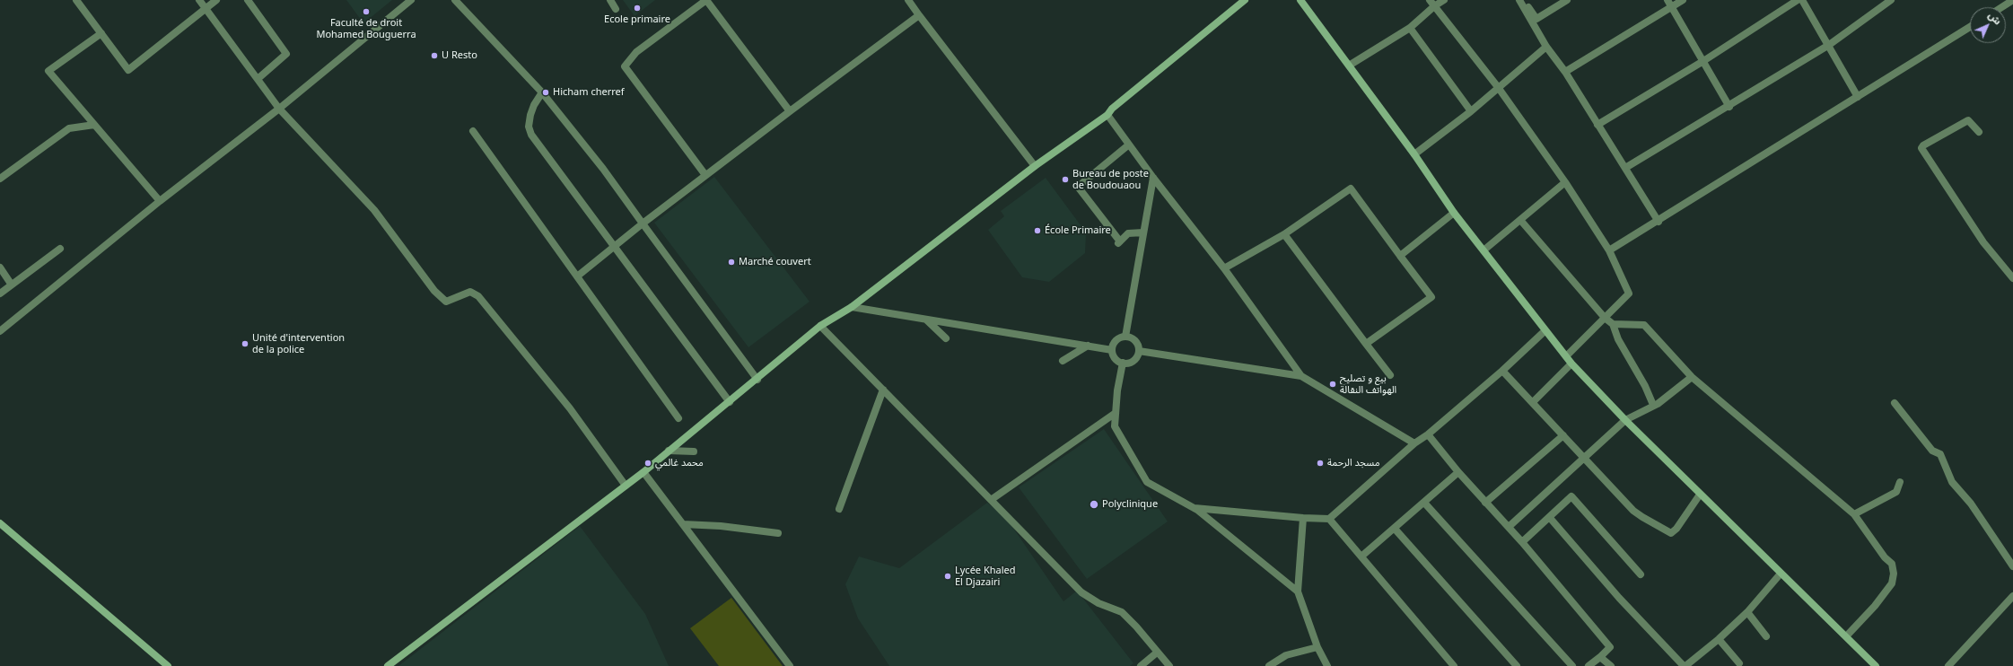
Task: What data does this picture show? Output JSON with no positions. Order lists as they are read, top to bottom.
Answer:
{
  "places": [
    "Ecole primaire",
    "Faculté de droit Mohamed Bouguerra",
    "U Resto",
    "Hicham cherref",
    "Bureau de poste de Boudouaou",
    "École Primaire",
    "Marché couvert",
    "Unité d'intervention de la police",
    "بيع و تصليح الهواتف النقالة",
    "محمد غالمي",
    "مسجد الرحمة",
    "Polyclinique",
    "Lycée Khaled El Djazairi"
  ],
  "north": "top right"
}
